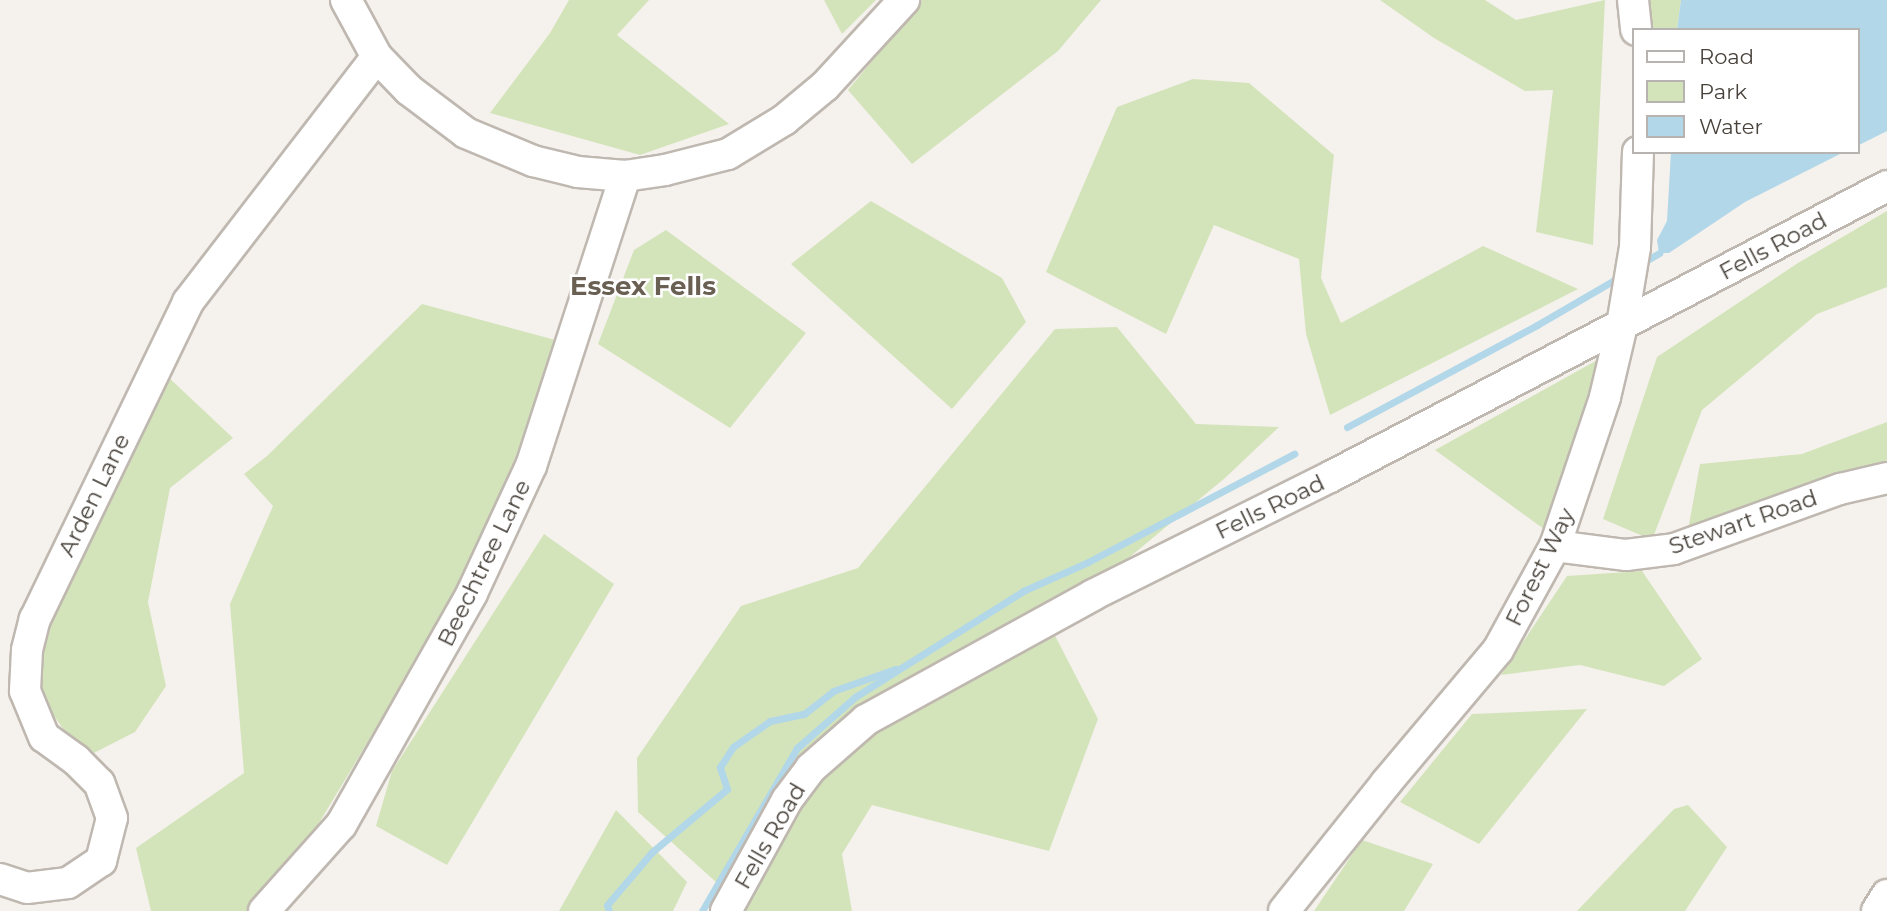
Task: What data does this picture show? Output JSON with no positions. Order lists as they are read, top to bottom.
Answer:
{
  "streets": {
    "street": [
      "Fells Road",
      "Arden Lane",
      "Stewart Road",
      "Beechtree Lane",
      "Forest Way"
    ]
  },
  "crossings": [
    ["Fells Road", "Forest Way"],
    ["Stewart Road", "Forest Way"]
  ],
  "districts": ["Essex Fells"],
  "legend": ["Road", "Park", "Water"]
}
